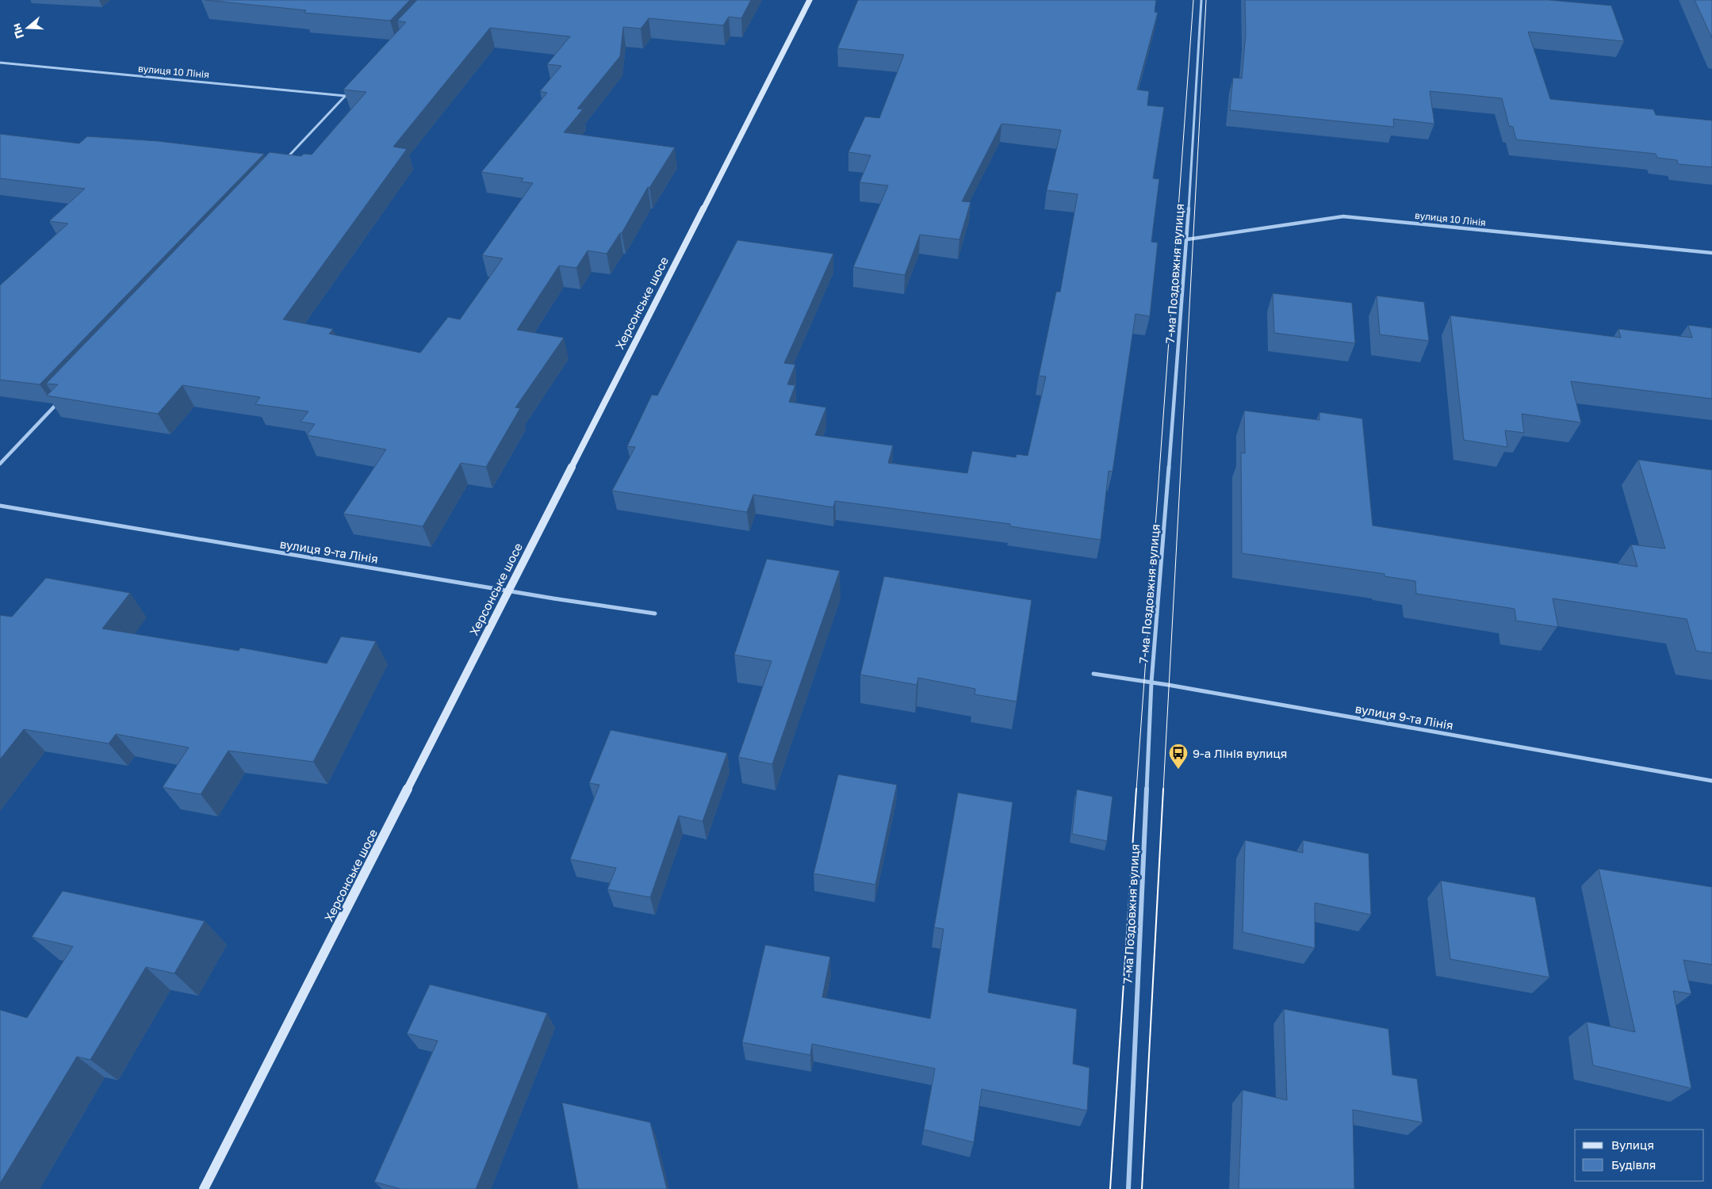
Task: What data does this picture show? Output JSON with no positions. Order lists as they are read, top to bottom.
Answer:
{
  "streets": {
    "main road": ["Херсонське шосе"],
    "street": ["вулиця 10 Лінія", "7-ма Поздовжня вулиця", "вулиця 9-та Лінія"]
  },
  "crossings": [
    ["вулиця 10 Лінія", "7-ма Поздовжня вулиця"],
    ["7-ма Поздовжня вулиця", "вулиця 9-та Лінія"],
    ["Херсонське шосе", "вулиця 9-та Лінія"]
  ],
  "places": {
    "bus stop": ["9-а Лінія вулиця"]
  },
  "legend": ["Вулиця", "Будівля"],
  "north": "left"
}
